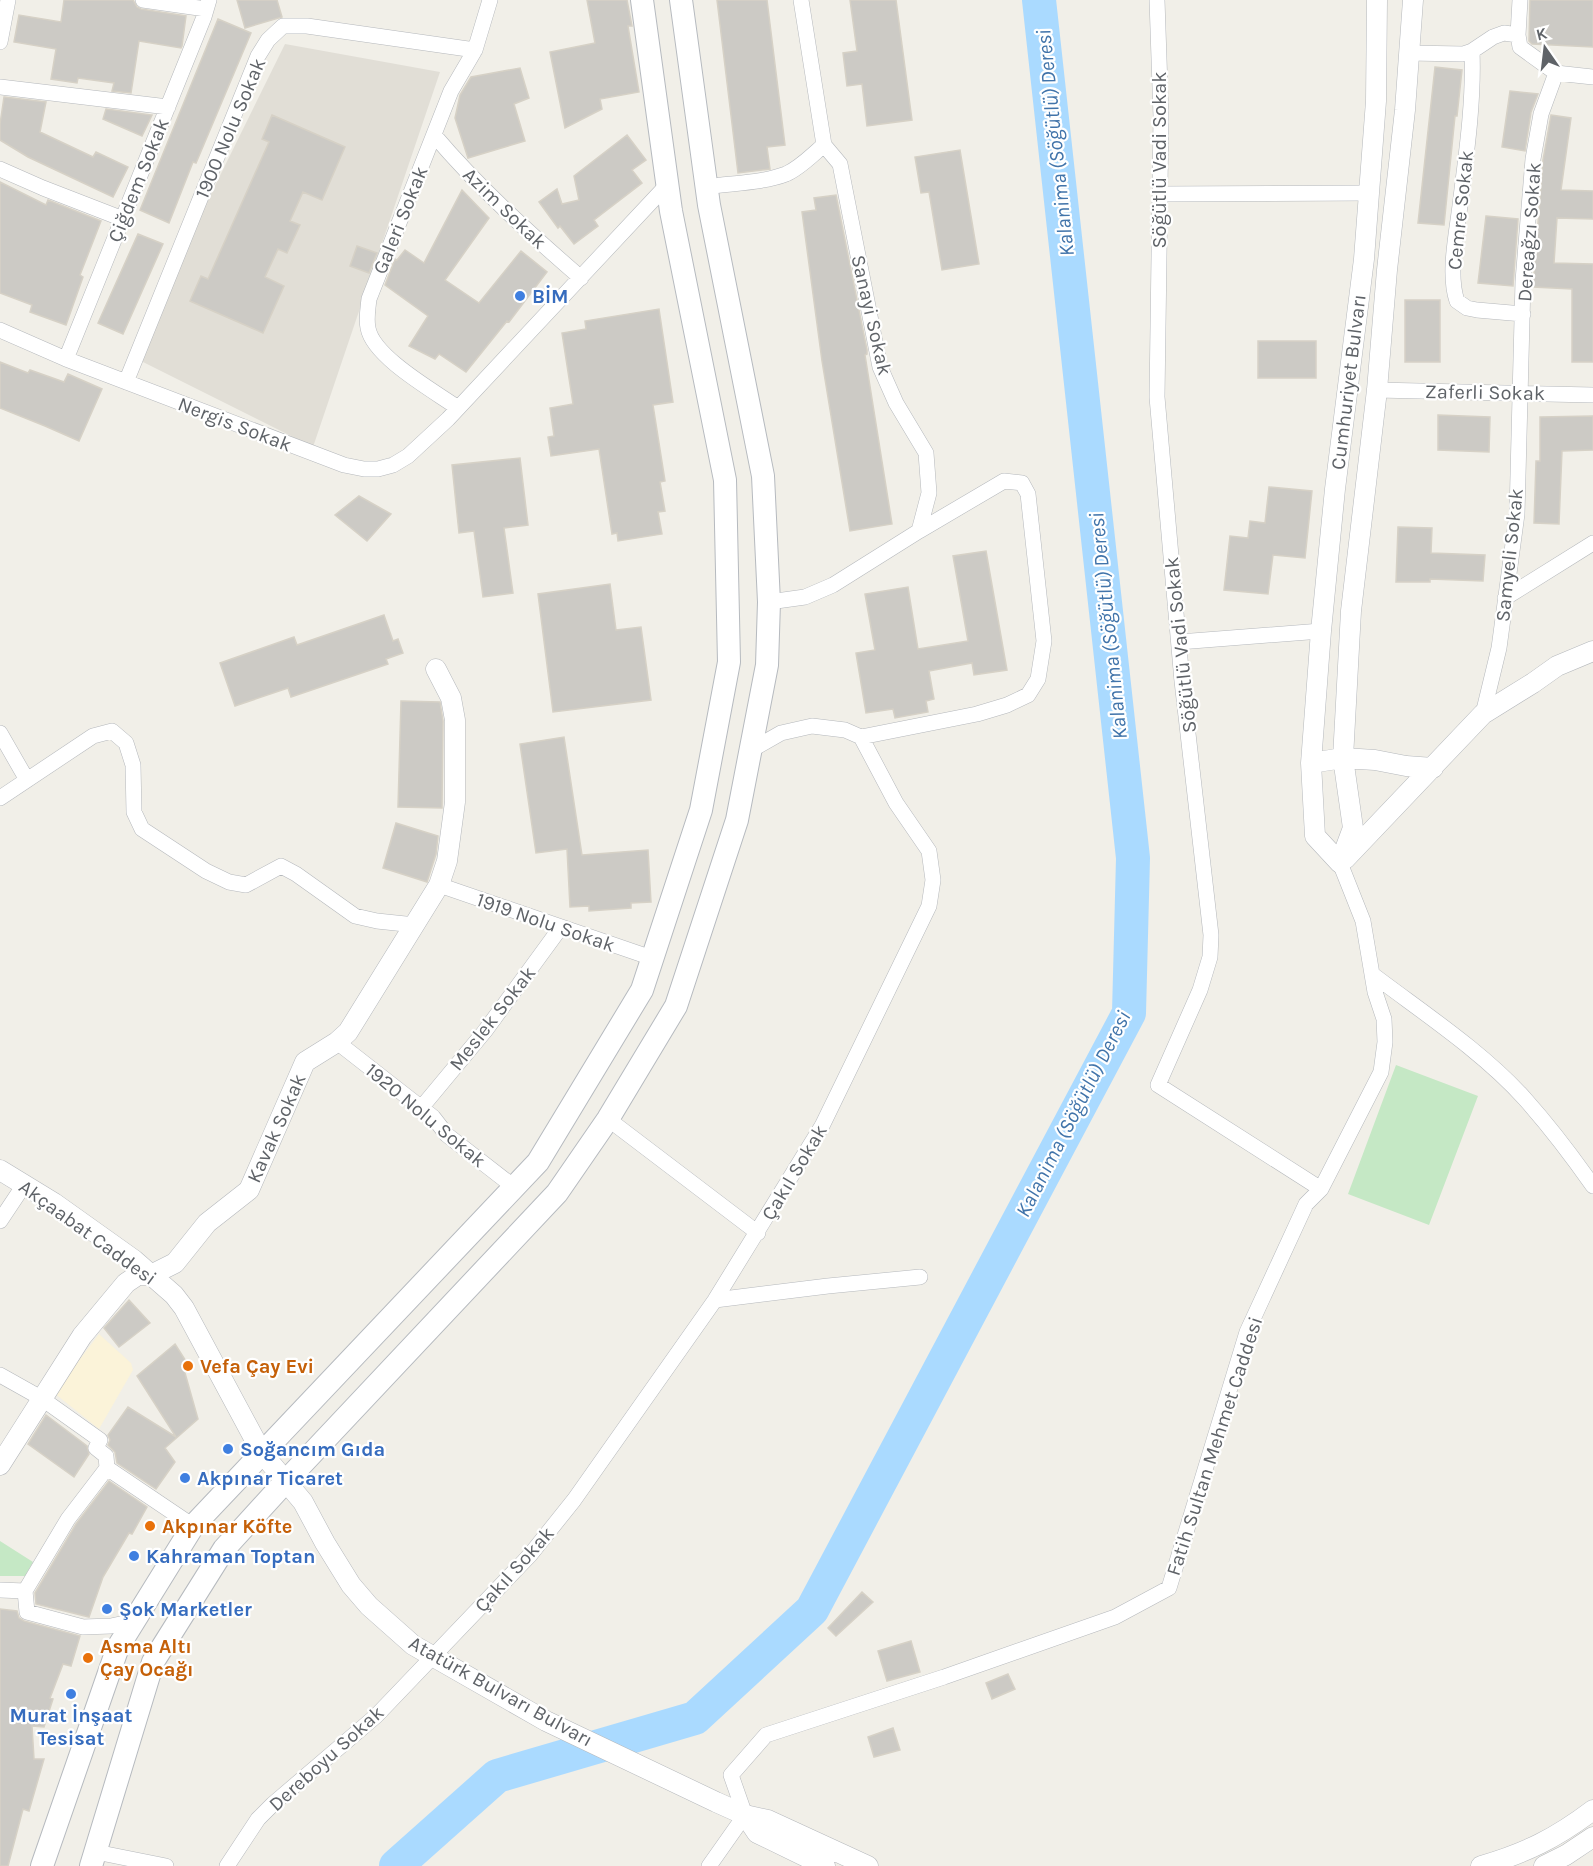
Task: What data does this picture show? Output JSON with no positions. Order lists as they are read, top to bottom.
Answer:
{
  "streets": {
    "street": [
      "1900 Nolu Sokak",
      "Söğütlü Vadi Sokak",
      "Çiğdem Sokak",
      "Azim Sokak",
      "Cemre Sokak",
      "Galeri Sokak",
      "Dereağzı Sokak",
      "Sanayi Sokak",
      "Cumhuriyet Bulvarı",
      "Zaferli Sokak",
      "Nergis Sokak",
      "Samyeli Sokak",
      "1919 Nolu Sokak",
      "Meslek Sokak",
      "1920 Nolu Sokak",
      "Kavak Sokak",
      "Çakıl Sokak",
      "Akçaabat Caddesi",
      "Fatih Sultan Mehmet Caddesi",
      "Atatürk Bulvarı Bulvarı",
      "Dereboyu Sokak"
    ]
  },
  "crossings": [
    ["1900 Nolu Sokak", "Galeri Sokak"],
    ["1900 Nolu Sokak", "Nergis Sokak"],
    ["Söğütlü Vadi Sokak", "Fatih Sultan Mehmet Caddesi"],
    ["Çiğdem Sokak", "Nergis Sokak"],
    ["Azim Sokak", "Galeri Sokak"],
    ["Azim Sokak", "Nergis Sokak"],
    ["Cemre Sokak", "Dereağzı Sokak"],
    ["Galeri Sokak", "Nergis Sokak"],
    ["Dereağzı Sokak", "Zaferli Sokak"],
    ["Dereağzı Sokak", "Samyeli Sokak"],
    ["Cumhuriyet Bulvarı", "Zaferli Sokak"],
    ["Cumhuriyet Bulvarı", "Fatih Sultan Mehmet Caddesi"],
    ["Zaferli Sokak", "Samyeli Sokak"],
    ["1919 Nolu Sokak", "Meslek Sokak"],
    ["1919 Nolu Sokak", "Kavak Sokak"],
    ["Meslek Sokak", "1920 Nolu Sokak"],
    ["1920 Nolu Sokak", "Kavak Sokak"],
    ["Kavak Sokak", "Akçaabat Caddesi"],
    ["Çakıl Sokak", "Atatürk Bulvarı Bulvarı"],
    ["Çakıl Sokak", "Dereboyu Sokak"],
    ["Akçaabat Caddesi", "Atatürk Bulvarı Bulvarı"],
    ["Fatih Sultan Mehmet Caddesi", "Atatürk Bulvarı Bulvarı"],
    ["Atatürk Bulvarı Bulvarı", "Dereboyu Sokak"]
  ],
  "water": ["Kalanima (Söğütlü) Deresi"],
  "places": [
    "BİM",
    "Vefa Çay Evi",
    "Soğancım Gıda",
    "Akpınar Ticaret",
    "Akpınar Köfte",
    "Kahraman Toptan",
    "Şok Marketler",
    "Asma Altı Çay Ocağı",
    "Murat İnşaat Tesisat"
  ],
  "north": "top"
}
